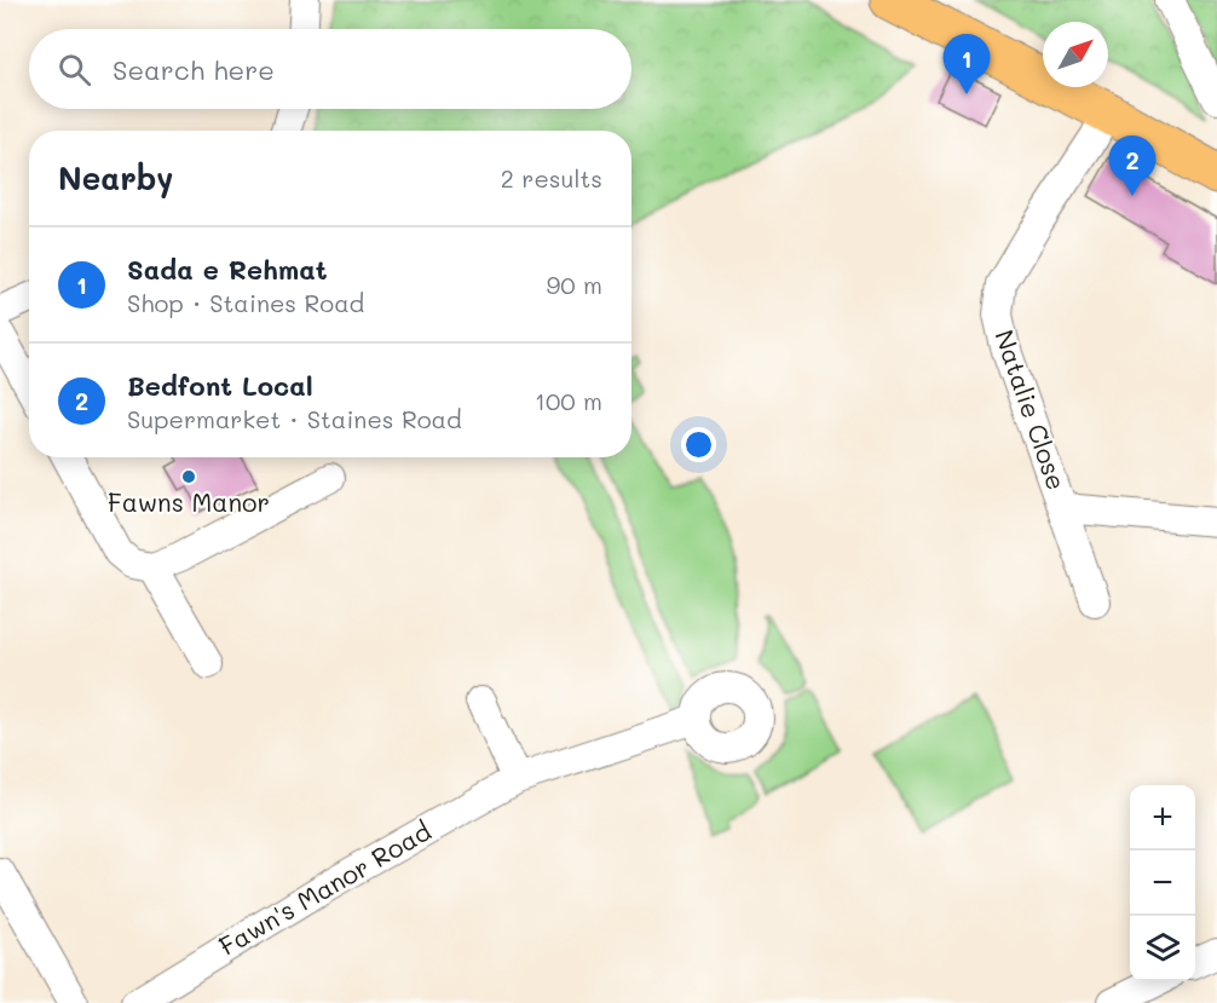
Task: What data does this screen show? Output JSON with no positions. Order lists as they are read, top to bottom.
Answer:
{
  "streets": {
    "street": ["Natalie Close", "Fawn's Manor Road"]
  },
  "places": ["Fawns Manor"],
  "north": "top right",
  "page": {
    "search": "Search here",
    "pins": ["1", "2"],
    "heading": ["Nearby", "2 results"],
    "list": [
      {
        "mark": "1",
        "name": "Sada e Rehmat",
        "note": "Shop · Staines Road",
        "value": "90 m"
      },
      {
        "mark": "2",
        "name": "Bedfont Local",
        "note": "Supermarket · Staines Road",
        "value": "100 m"
      }
    ],
    "map_buttons": ["+", "−"]
  }
}
